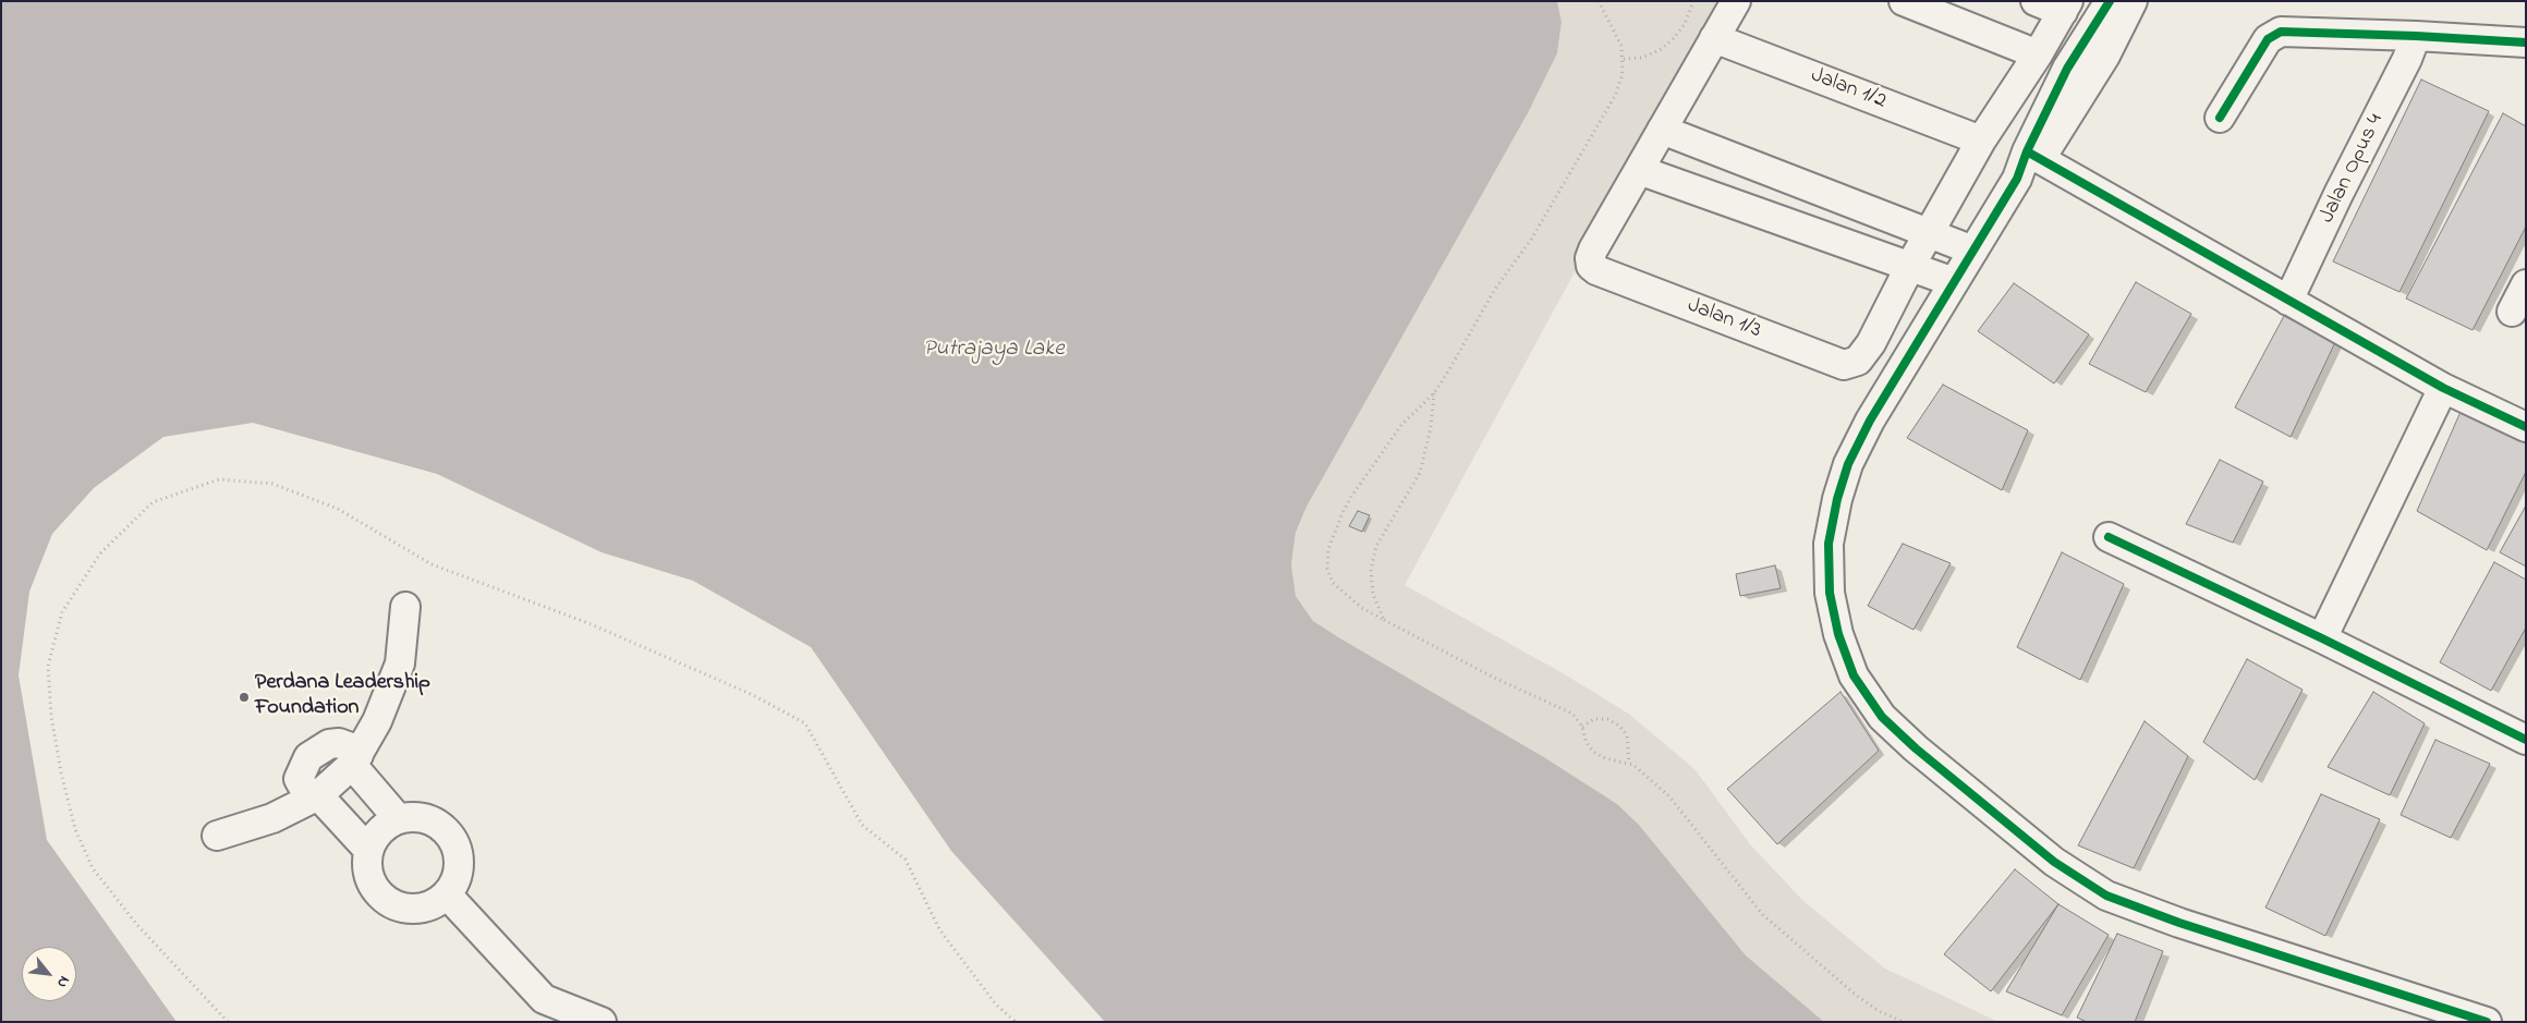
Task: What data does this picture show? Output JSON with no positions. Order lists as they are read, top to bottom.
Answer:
{
  "streets": {
    "street": ["Jalan 1/2", "Jalan Opus 4", "Jalan 1/3"]
  },
  "water": ["Putrajaya Lake"],
  "places": ["Perdana Leadership Foundation"],
  "north": "bottom right"
}
